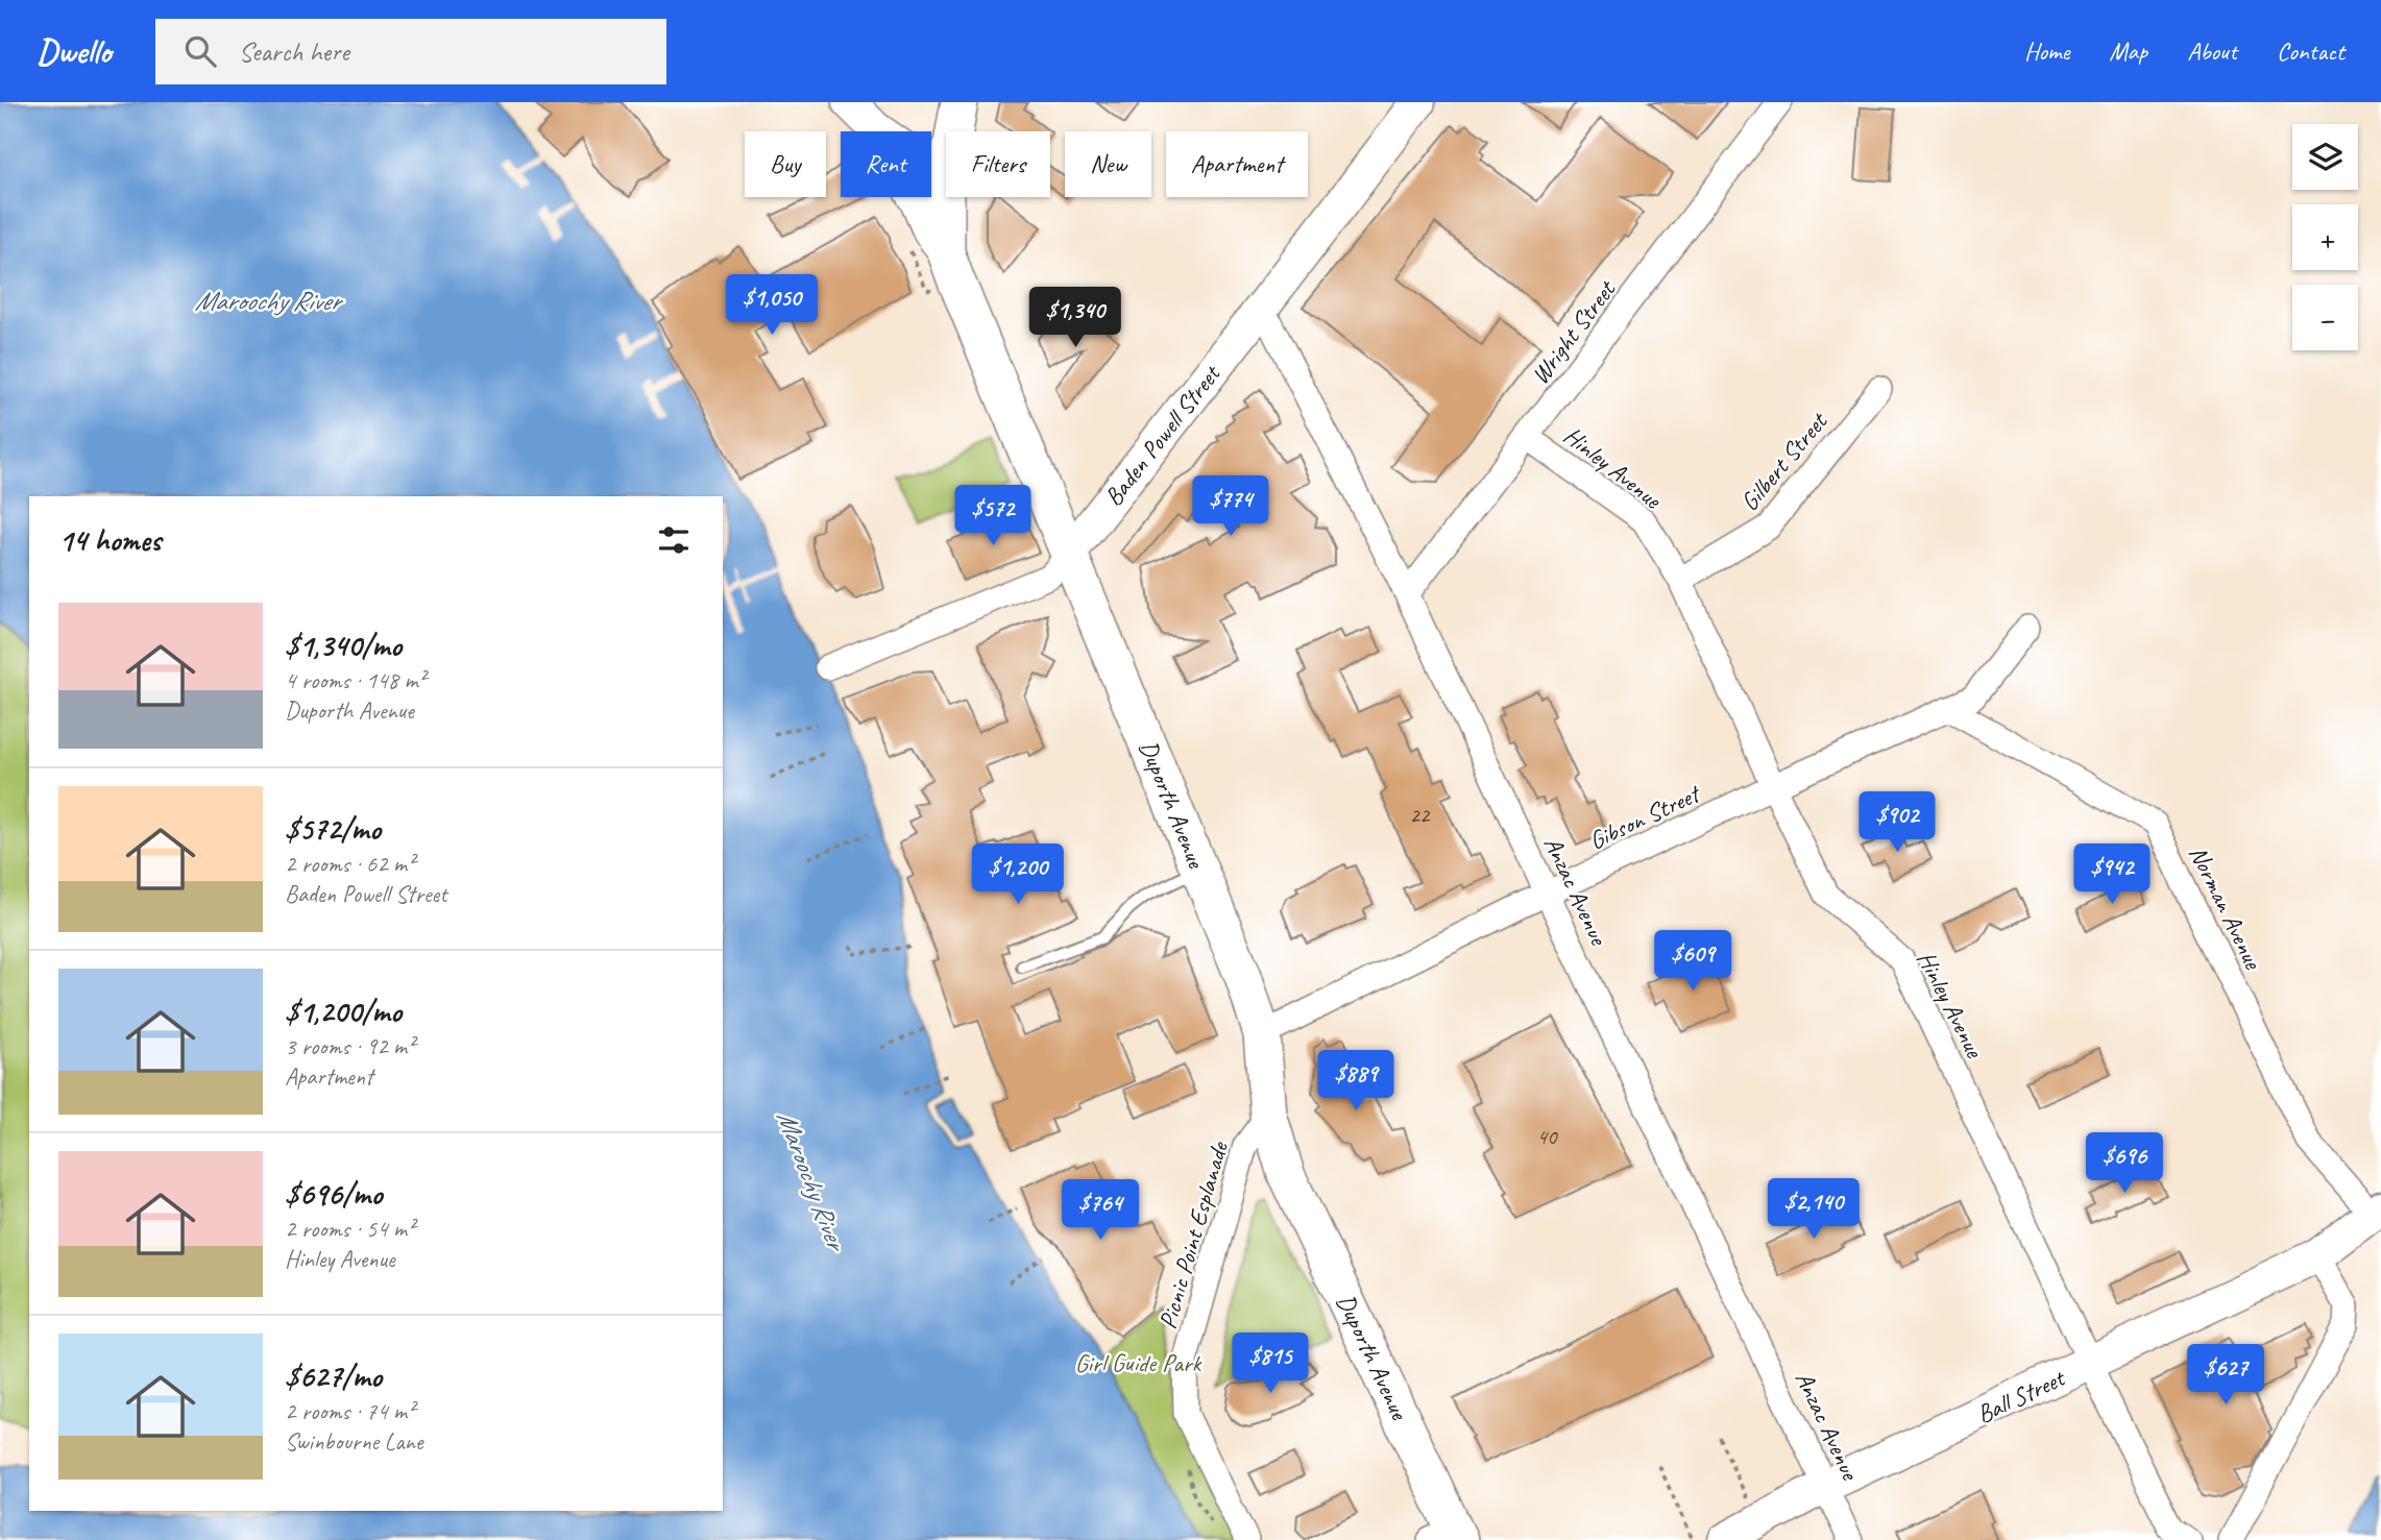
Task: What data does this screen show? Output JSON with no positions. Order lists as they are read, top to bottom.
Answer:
{
  "streets": {
    "main road": ["Duporth Avenue"],
    "street": [
      "Wright Street",
      "Baden Powell Street",
      "Gilbert Street",
      "Hinley Avenue",
      "Gibson Street",
      "Anzac Avenue",
      "Norman Avenue",
      "Picnic Point Esplanade",
      "Ball Street"
    ]
  },
  "crossings": [
    ["Wright Street", "Hinley Avenue"],
    ["Wright Street", "Anzac Avenue"],
    ["Baden Powell Street", "Duporth Avenue"],
    ["Baden Powell Street", "Anzac Avenue"],
    ["Gilbert Street", "Hinley Avenue"],
    ["Hinley Avenue", "Gibson Street"],
    ["Hinley Avenue", "Ball Street"],
    ["Duporth Avenue", "Gibson Street"],
    ["Duporth Avenue", "Picnic Point Esplanade"],
    ["Gibson Street", "Anzac Avenue"],
    ["Gibson Street", "Norman Avenue"],
    ["Anzac Avenue", "Ball Street"],
    ["Norman Avenue", "Ball Street"]
  ],
  "water": ["Maroochy River"],
  "parks": ["Girl Guide Park"],
  "house_numbers": ["22", "40"],
  "page": {
    "header": "Dwello",
    "search": "Search here",
    "nav": [
      "Home",
      "Map",
      "About",
      "Contact"
    ],
    "map_buttons": ["+", "−"],
    "chip": [
      "Buy",
      "Rent",
      "Filters",
      "New",
      "Apartment"
    ],
    "price": [
      "$1,050",
      "$1,340",
      "$774",
      "$572",
      "$902",
      "$1,200",
      "$942",
      "$609",
      "$889",
      "$696",
      "$2,140",
      "$764",
      "$815",
      "$627"
    ],
    "heading": "14 homes",
    "list": [
      {
        "name": "$1,340/mo",
        "note": "4 rooms · 148 m² · Duporth Avenue"
      },
      {
        "name": "$572/mo",
        "note": "2 rooms · 62 m² · Baden Powell Street"
      },
      {
        "name": "$1,200/mo",
        "note": "3 rooms · 92 m² · Apartment"
      },
      {
        "name": "$696/mo",
        "note": "2 rooms · 54 m² · Hinley Avenue"
      },
      {
        "name": "$627/mo",
        "note": "2 rooms · 74 m² · Swinbourne Lane"
      }
    ]
  }
}
